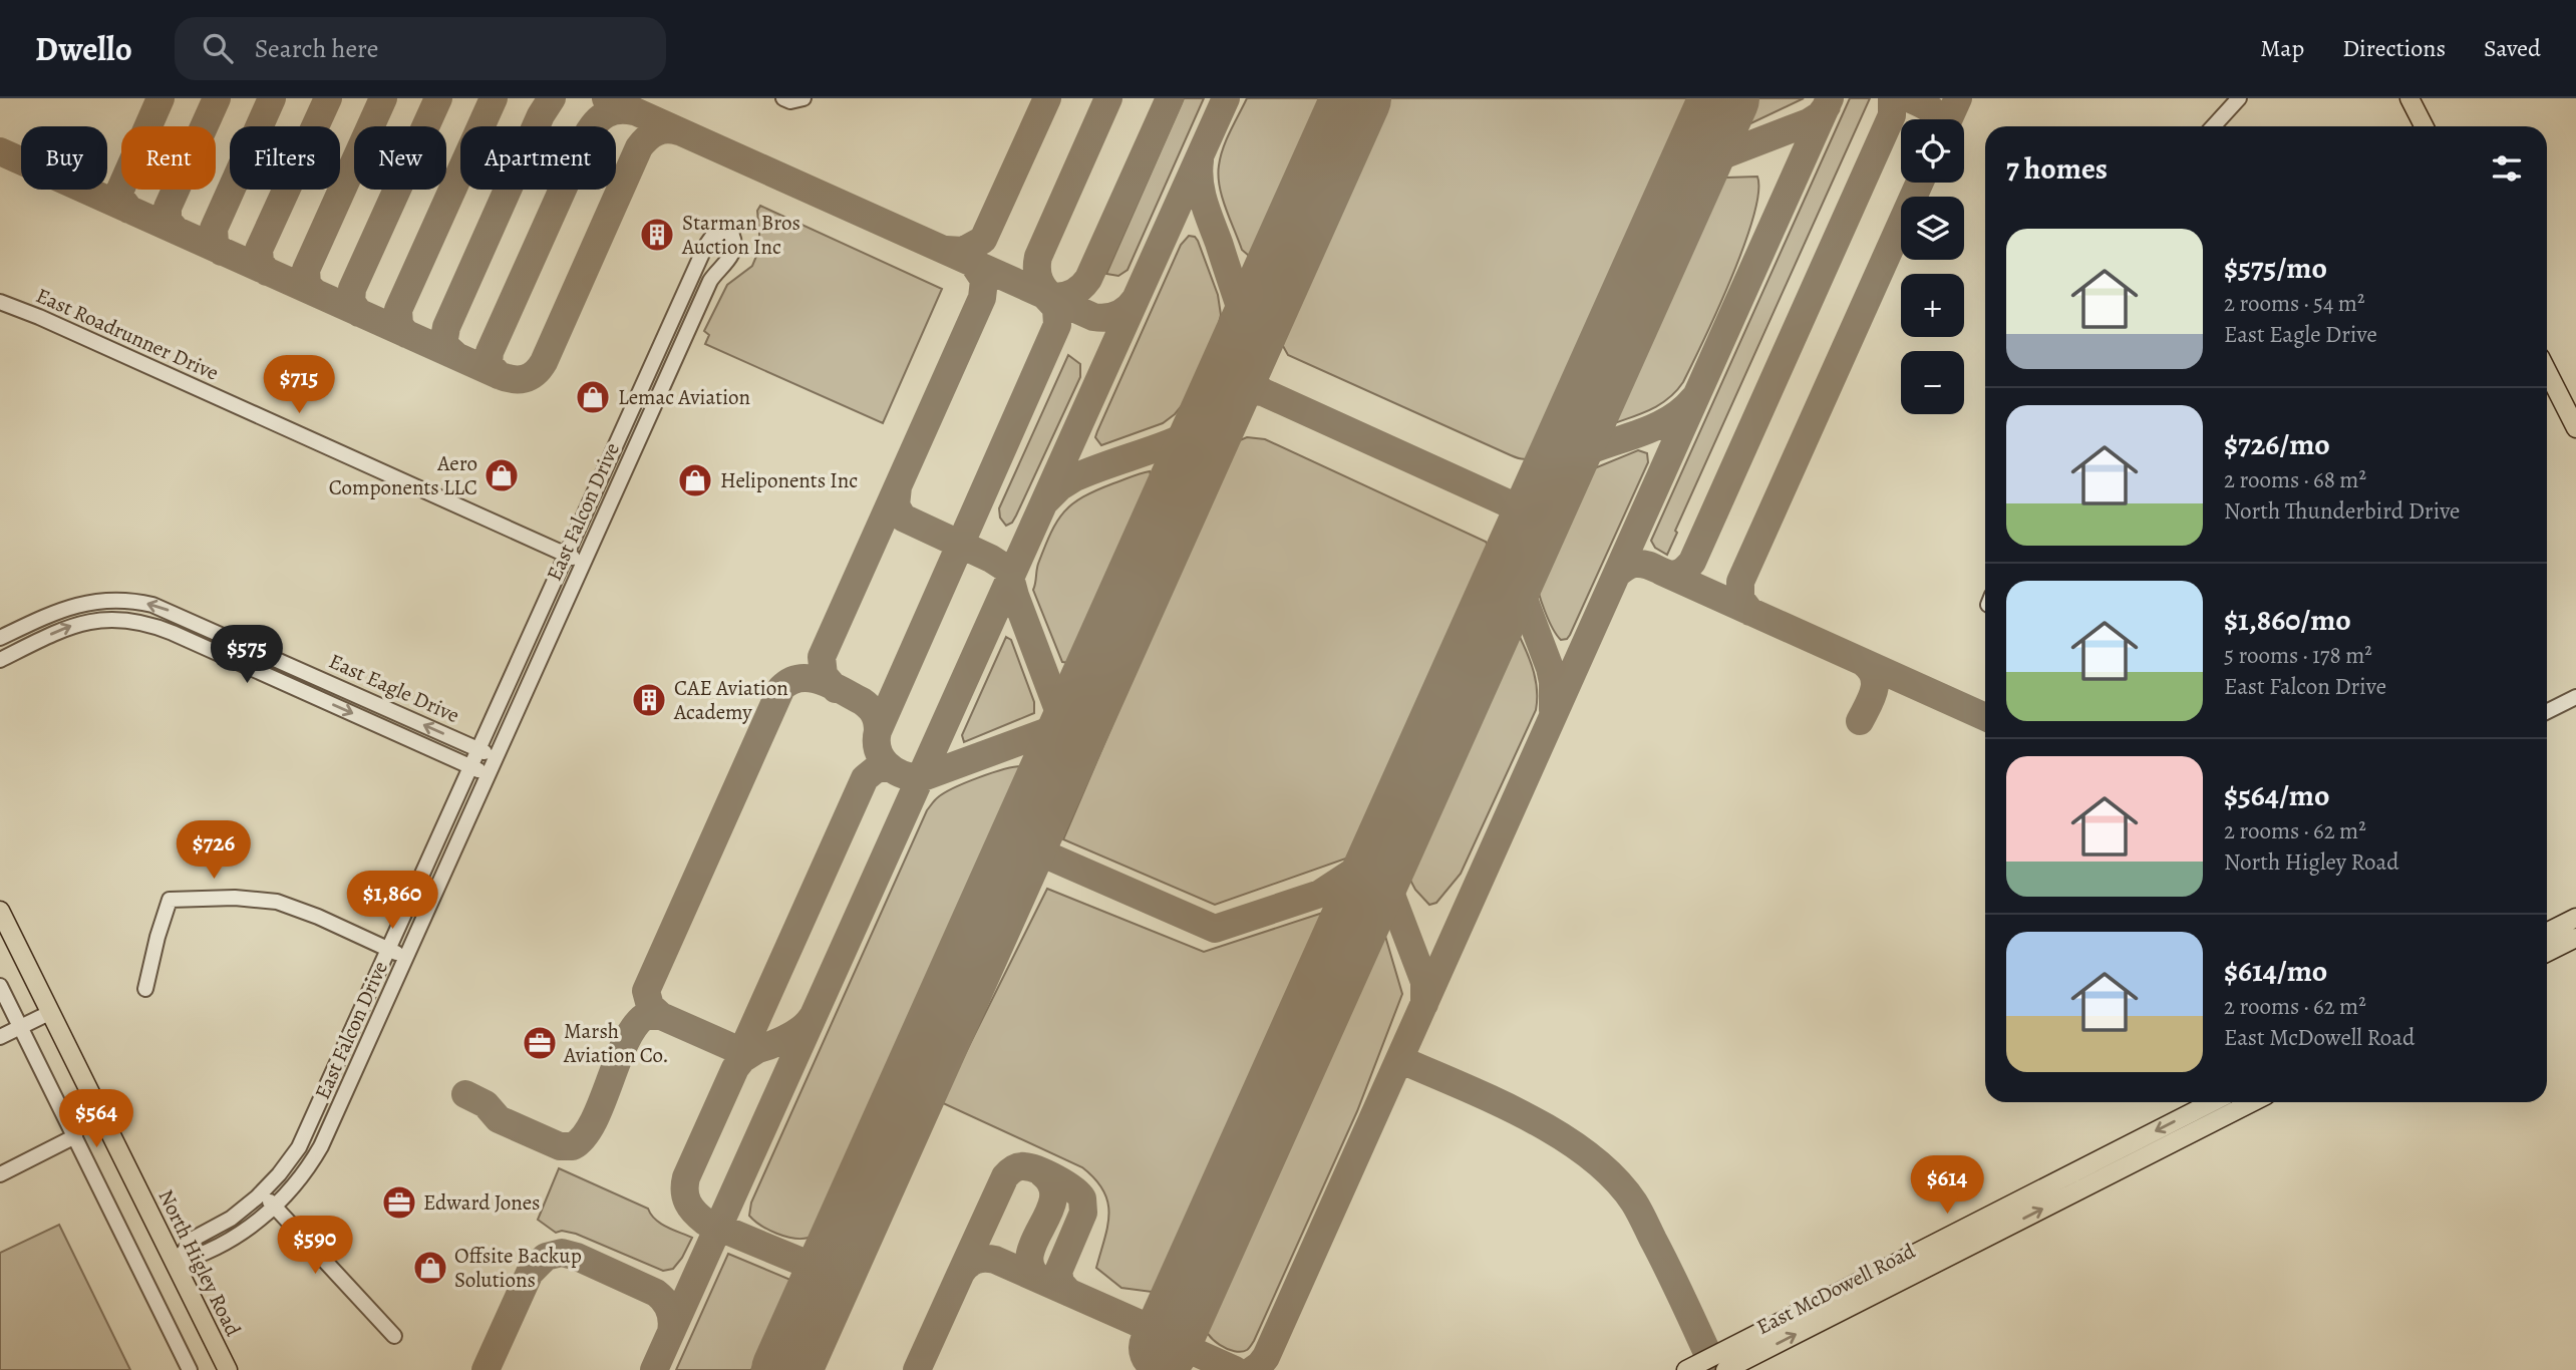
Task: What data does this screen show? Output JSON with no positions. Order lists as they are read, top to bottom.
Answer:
{
  "streets": {
    "main road": ["North Higley Road", "East McDowell Road"],
    "street": ["East Roadrunner Drive", "East Falcon Drive", "East Eagle Drive"]
  },
  "crossings": [
    ["East Roadrunner Drive", "East Falcon Drive"],
    ["East Falcon Drive", "East Eagle Drive"],
    ["East Falcon Drive", "North Higley Road"]
  ],
  "places": {
    "building": ["Starman Bros Auction Inc", "CAE Aviation Academy"],
    "shop": [
      "Lemac Aviation",
      "Aero Components LLC",
      "Heliponents Inc",
      "Offsite Backup Solutions"
    ],
    "office": ["Marsh Aviation Co.", "Edward Jones"]
  },
  "page": {
    "header": "Dwello",
    "search": "Search here",
    "nav": ["Map", "Directions", "Saved"],
    "map_buttons": ["+", "−"],
    "chip": [
      "Buy",
      "Rent",
      "Filters",
      "New",
      "Apartment"
    ],
    "heading": "7 homes",
    "list": [
      {
        "name": "$575/mo",
        "note": "2 rooms · 54 m² · East Eagle Drive"
      },
      {
        "name": "$726/mo",
        "note": "2 rooms · 68 m² · North Thunderbird Drive"
      },
      {
        "name": "$1,860/mo",
        "note": "5 rooms · 178 m² · East Falcon Drive"
      },
      {
        "name": "$564/mo",
        "note": "2 rooms · 62 m² · North Higley Road"
      },
      {
        "name": "$614/mo",
        "note": "2 rooms · 62 m² · East McDowell Road"
      }
    ],
    "price": [
      "$715",
      "$575",
      "$726",
      "$1,860",
      "$564",
      "$614",
      "$590"
    ]
  }
}
